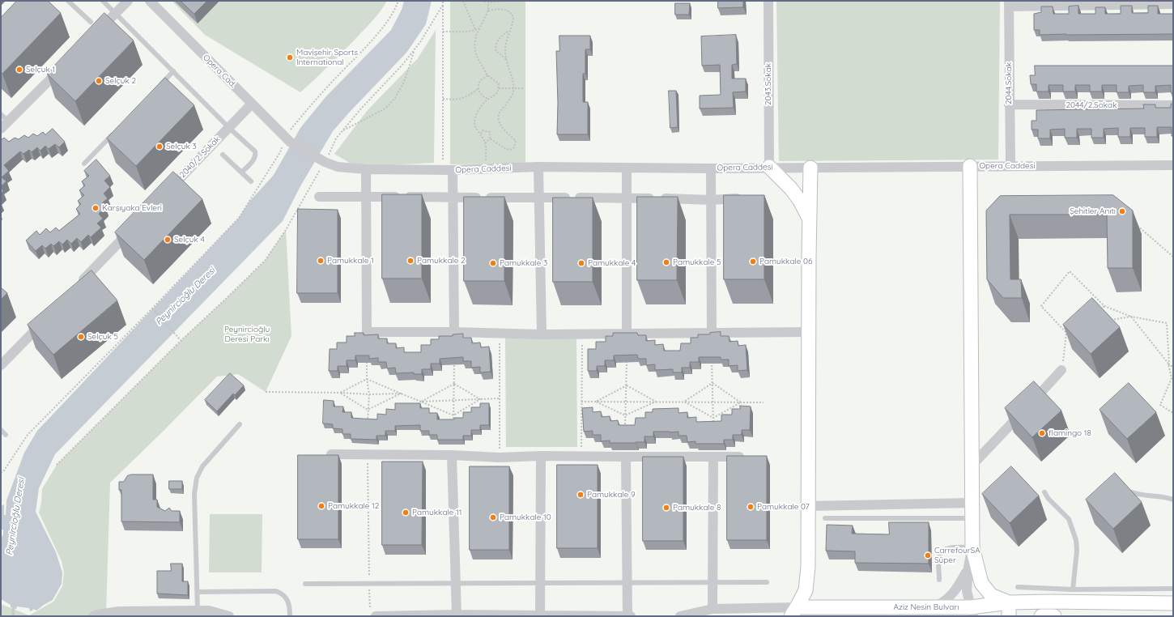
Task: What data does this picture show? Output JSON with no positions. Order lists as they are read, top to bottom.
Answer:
{
  "streets": {
    "street": [
      "Opera Cad.",
      "2044.Sokak",
      "2043.Sokak",
      "2044/2.Sokak",
      "2040/2. Sokak",
      "Opera Caddesi",
      "Aziz Nesin Bulvarı"
    ]
  },
  "crossings": [
    ["Opera Cad.", "2040/2. Sokak"],
    ["Opera Cad.", "Opera Caddesi"],
    ["2044.Sokak", "2044/2.Sokak"],
    ["2044.Sokak", "Opera Caddesi"],
    ["2043.Sokak", "Opera Caddesi"]
  ],
  "water": ["Peynircioğlu Deresi"],
  "parks": ["Peynircioğlu Deresi Parkı"],
  "places": [
    "Mavişehir Sports International",
    "Selçuk 1",
    "Selçuk 2",
    "Selçuk 3",
    "Karşıyaka Evleri",
    "Şehitler Anıtı",
    "Selçuk 4",
    "Pamukkale 1",
    "Pamukkale 2",
    "Pamukkale 06",
    "Pamukkale 5",
    "Pamukkale 3",
    "Pamukkale 4",
    "Selçuk 5",
    "flamingo 18",
    "Pamukkale 9",
    "Pamukkale 12",
    "Pamukkale 07",
    "Pamukkale 8",
    "Pamukkale 11",
    "Pamukkale 10",
    "CarrefourSA Süper"
  ]
}
